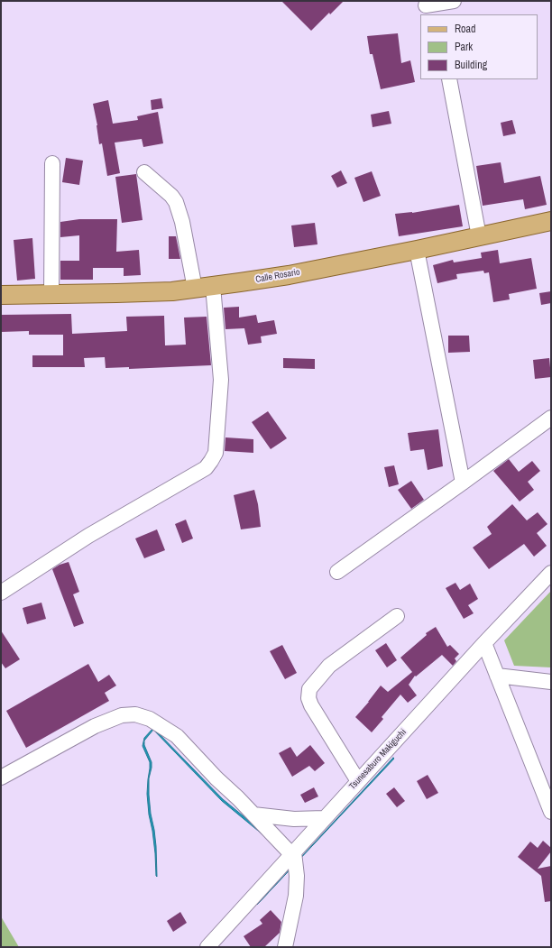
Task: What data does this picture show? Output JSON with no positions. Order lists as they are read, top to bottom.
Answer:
{
  "streets": {
    "main road": ["Calle Rosario"],
    "street": ["Tsunesaburo Makiguchi"]
  },
  "legend": ["Road", "Park", "Building"]
}
